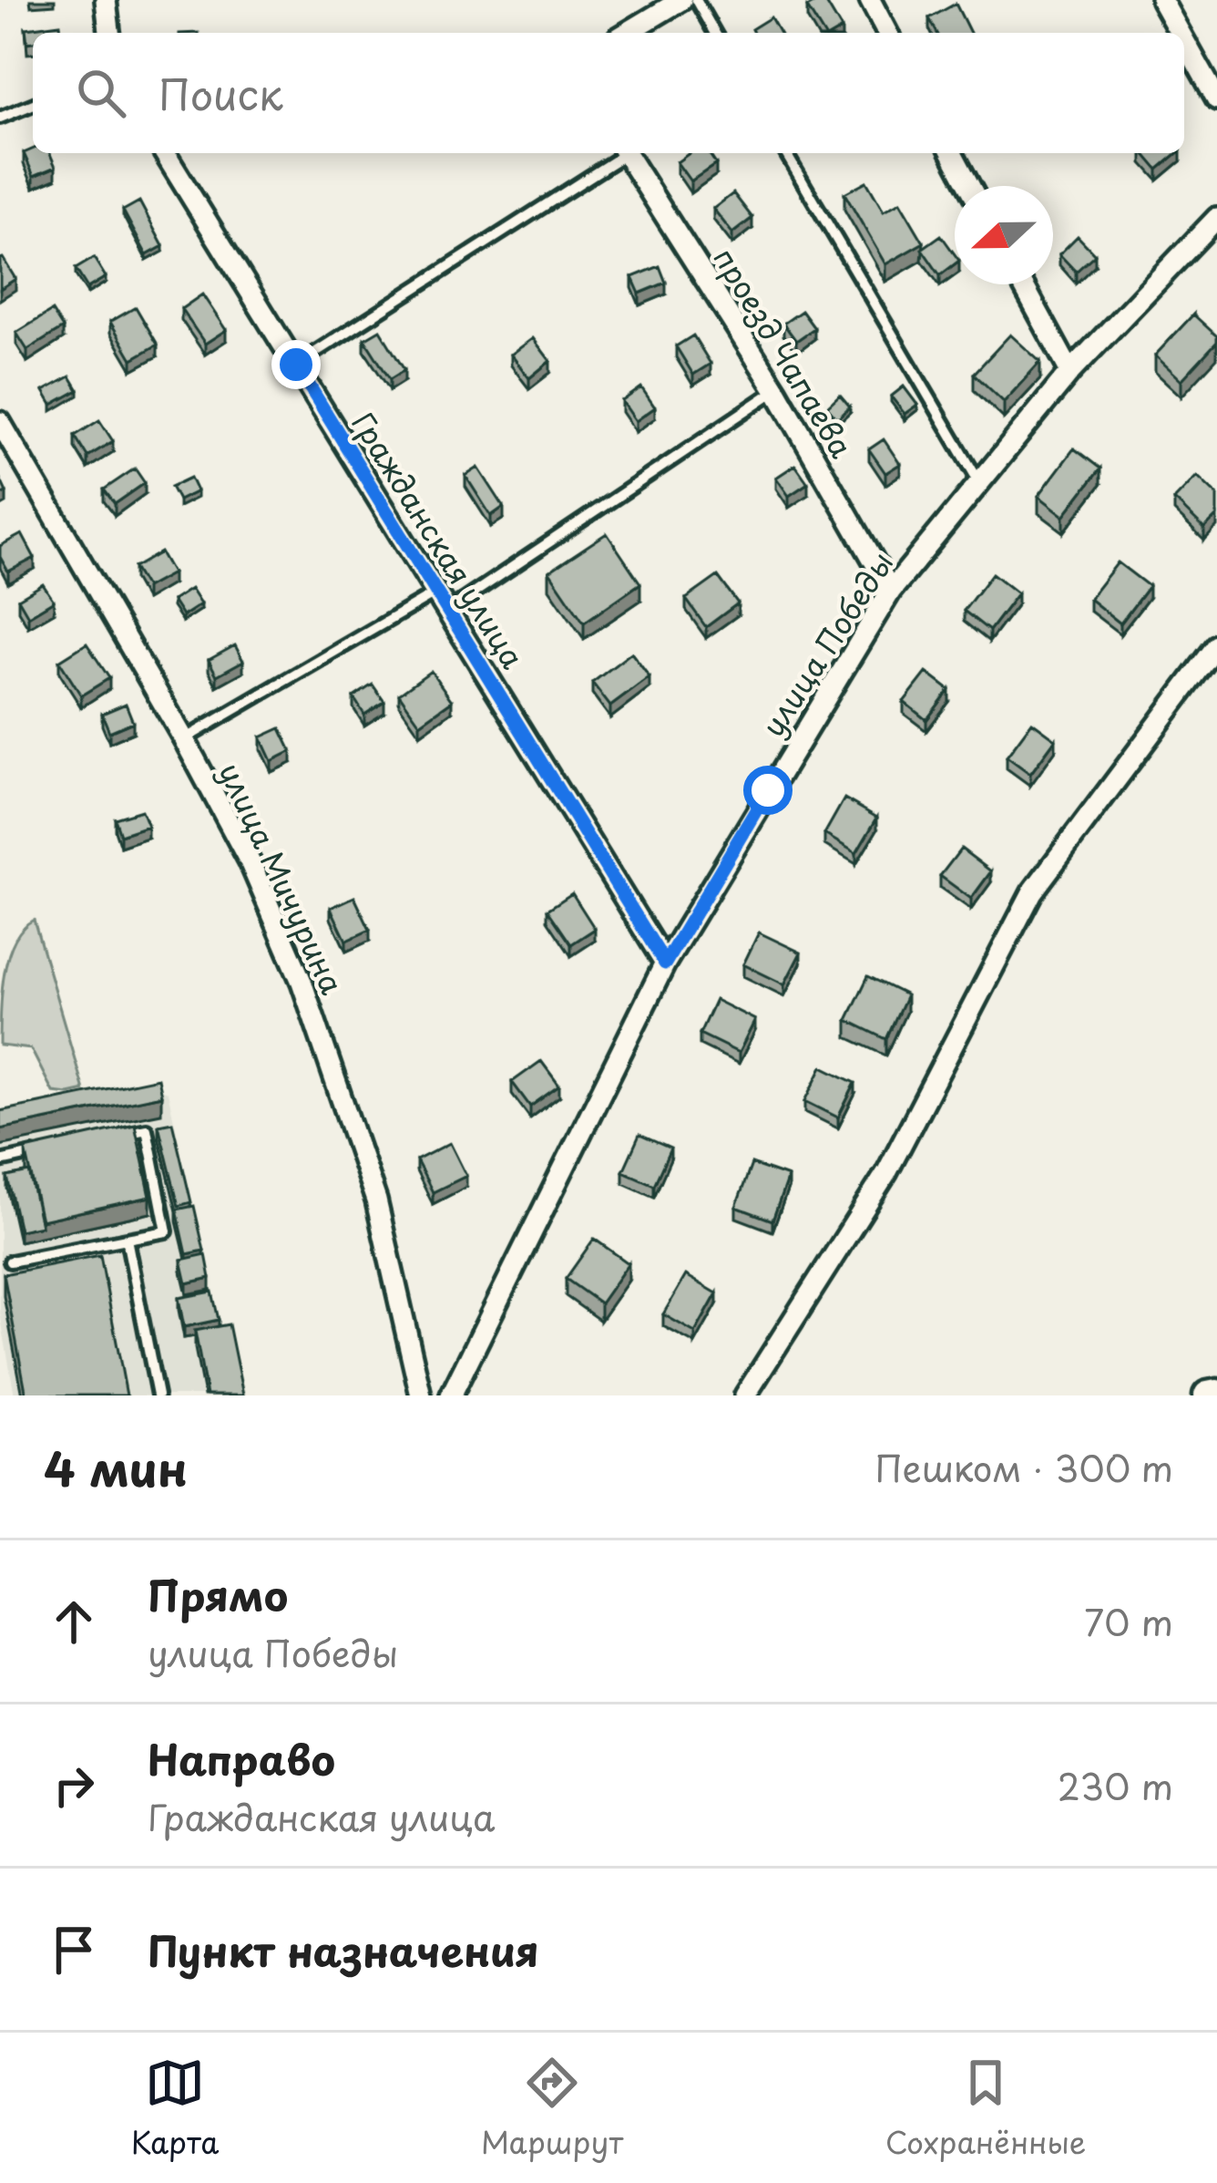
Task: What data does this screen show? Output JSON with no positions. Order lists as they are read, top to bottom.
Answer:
{
  "streets": {
    "street": [
      "проезд Чапаева",
      "Гражданская улица",
      "улица Победы",
      "улица Мичурина"
    ]
  },
  "crossings": [
    ["проезд Чапаева", "улица Победы"],
    ["Гражданская улица", "улица Победы"]
  ],
  "north": "left",
  "page": {
    "search": "Поиск",
    "heading": ["4 мин", "Пешком · 300 m"],
    "list": [
      ["Прямо", "улица Победы", "70 m"],
      ["Направо", "Гражданская улица", "230 m"],
      "Пункт назначения"
    ],
    "nav": ["Карта", "Маршрут", "Сохранённые"]
  }
}
